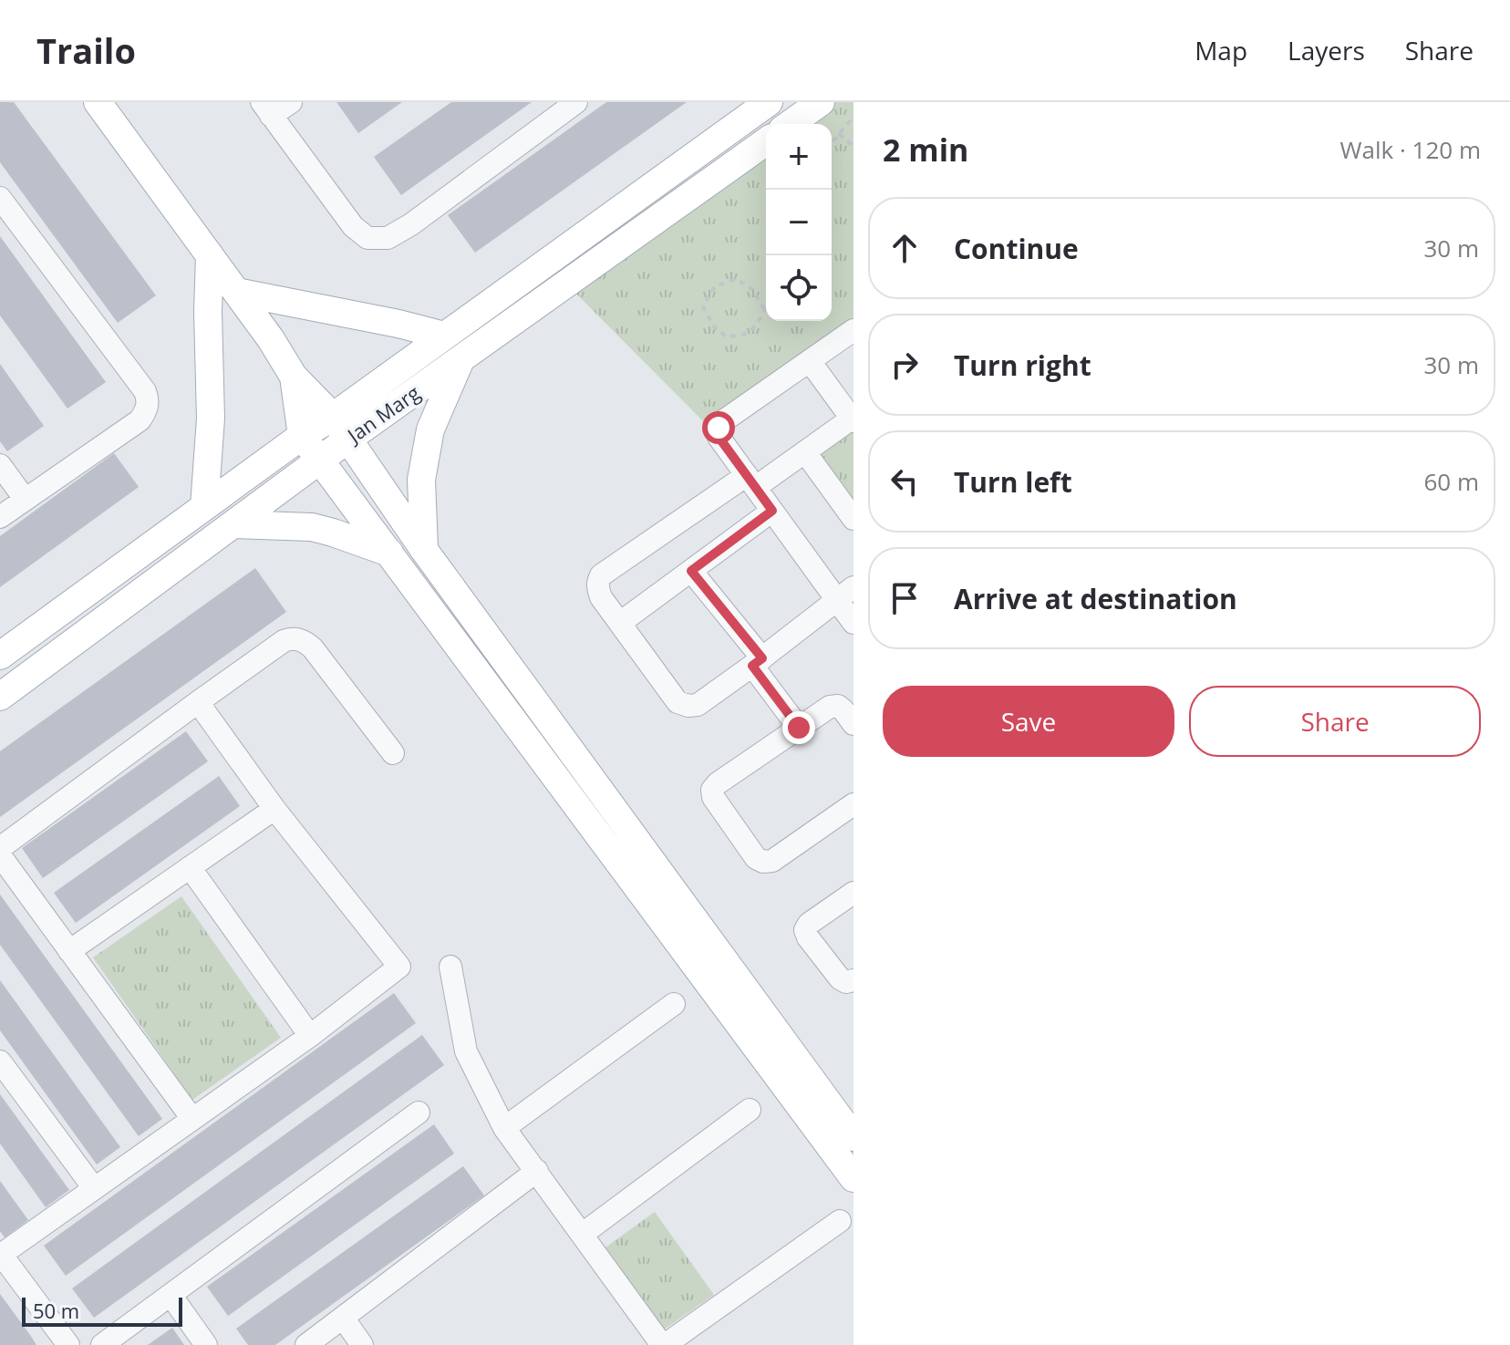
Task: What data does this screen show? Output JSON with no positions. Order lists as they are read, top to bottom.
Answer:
{
  "streets": {
    "main road": ["Jan Marg"]
  },
  "scale_bar": "50 m",
  "page": {
    "header": "Trailo",
    "nav": ["Map", "Layers", "Share"],
    "heading": ["2 min", "Walk · 120 m"],
    "map_buttons": ["+", "−"],
    "list": [
      ["Continue", "30 m"],
      ["Turn right", "30 m"],
      ["Turn left", "60 m"],
      "Arrive at destination"
    ],
    "buttons": ["Save", "Share"],
    "scale": "50 m"
  }
}
